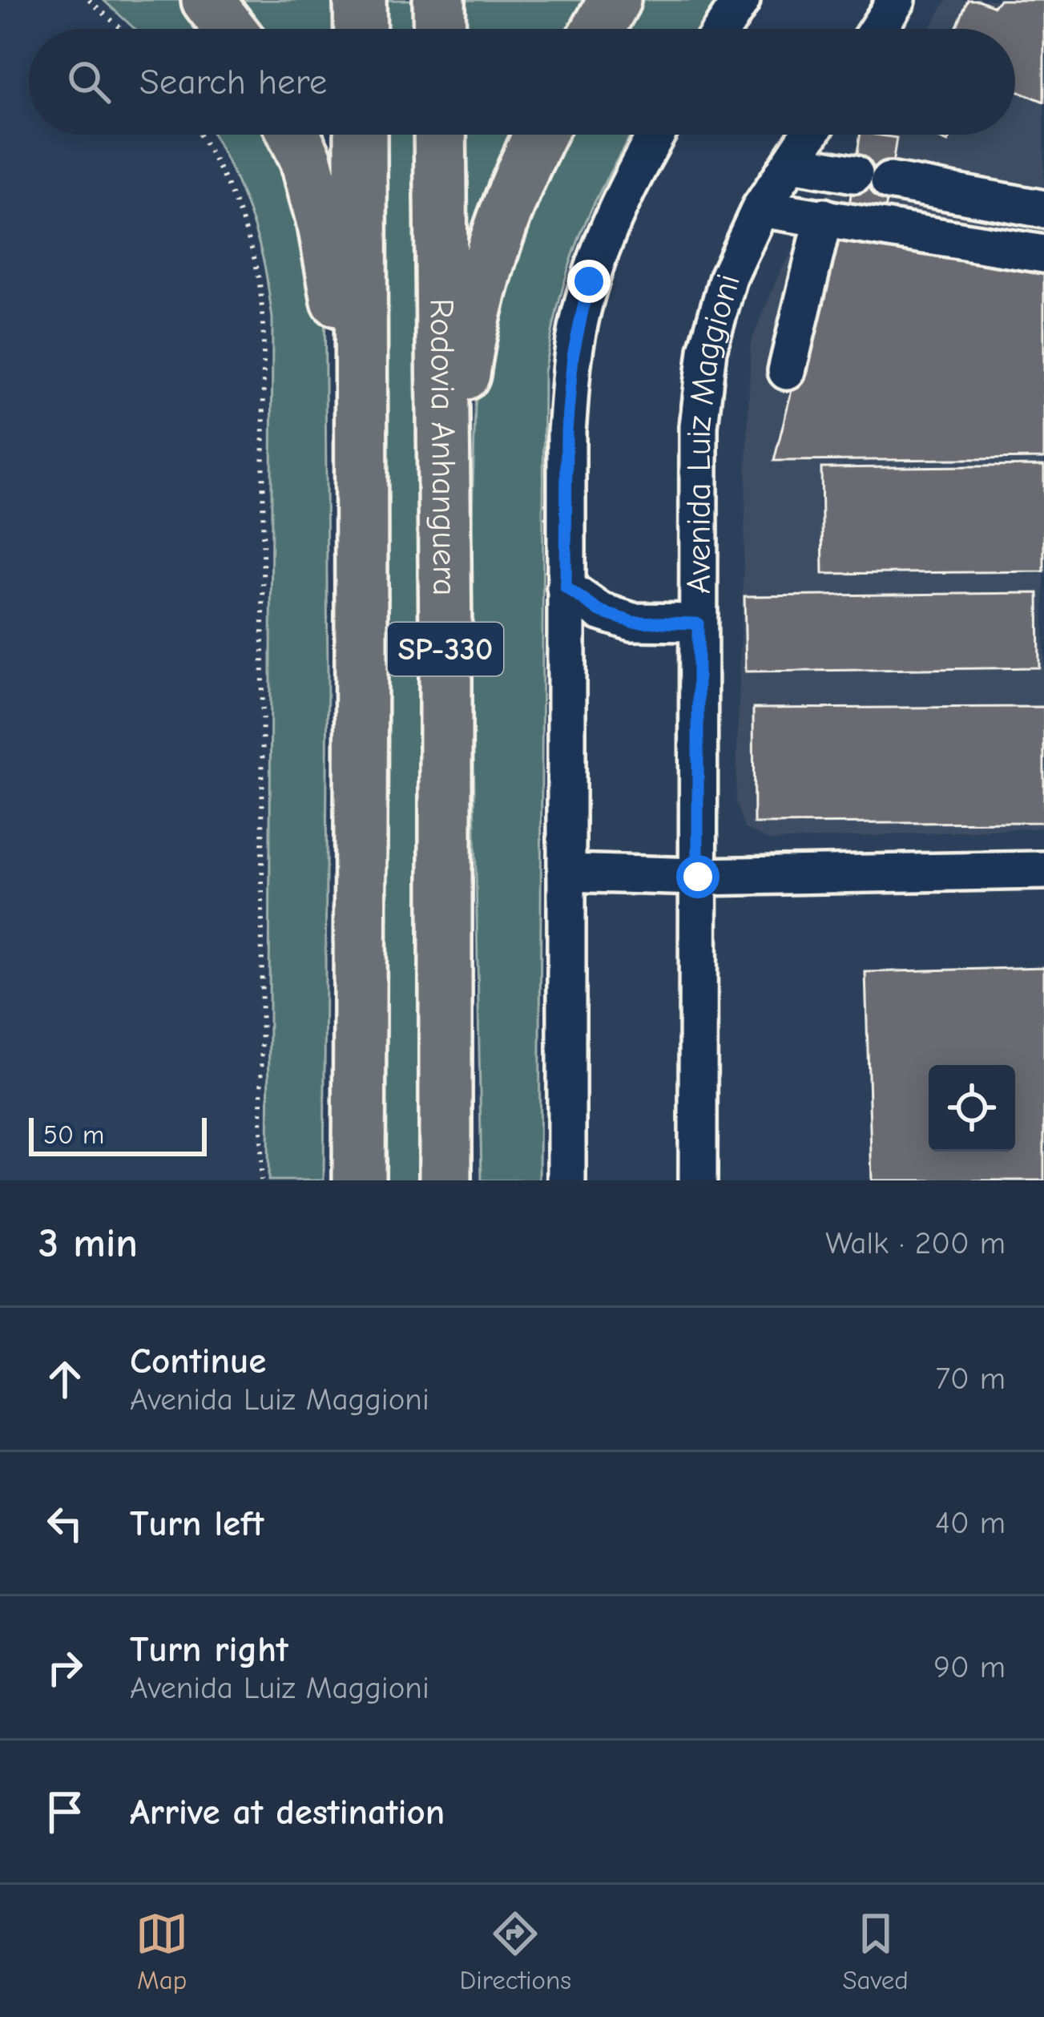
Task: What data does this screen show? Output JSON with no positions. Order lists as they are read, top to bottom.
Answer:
{
  "streets": {
    "highway": ["Rodovia Anhanguera", "SP-330"],
    "street": ["Avenida Luiz Maggioni"]
  },
  "scale_bar": "50 m",
  "page": {
    "search": "Search here",
    "scale": "50 m",
    "heading": ["3 min", "Walk · 200 m"],
    "list": [
      ["Continue", "Avenida Luiz Maggioni", "70 m"],
      ["Turn left", "40 m"],
      ["Turn right", "Avenida Luiz Maggioni", "90 m"],
      "Arrive at destination"
    ],
    "nav": ["Map", "Directions", "Saved"]
  }
}
